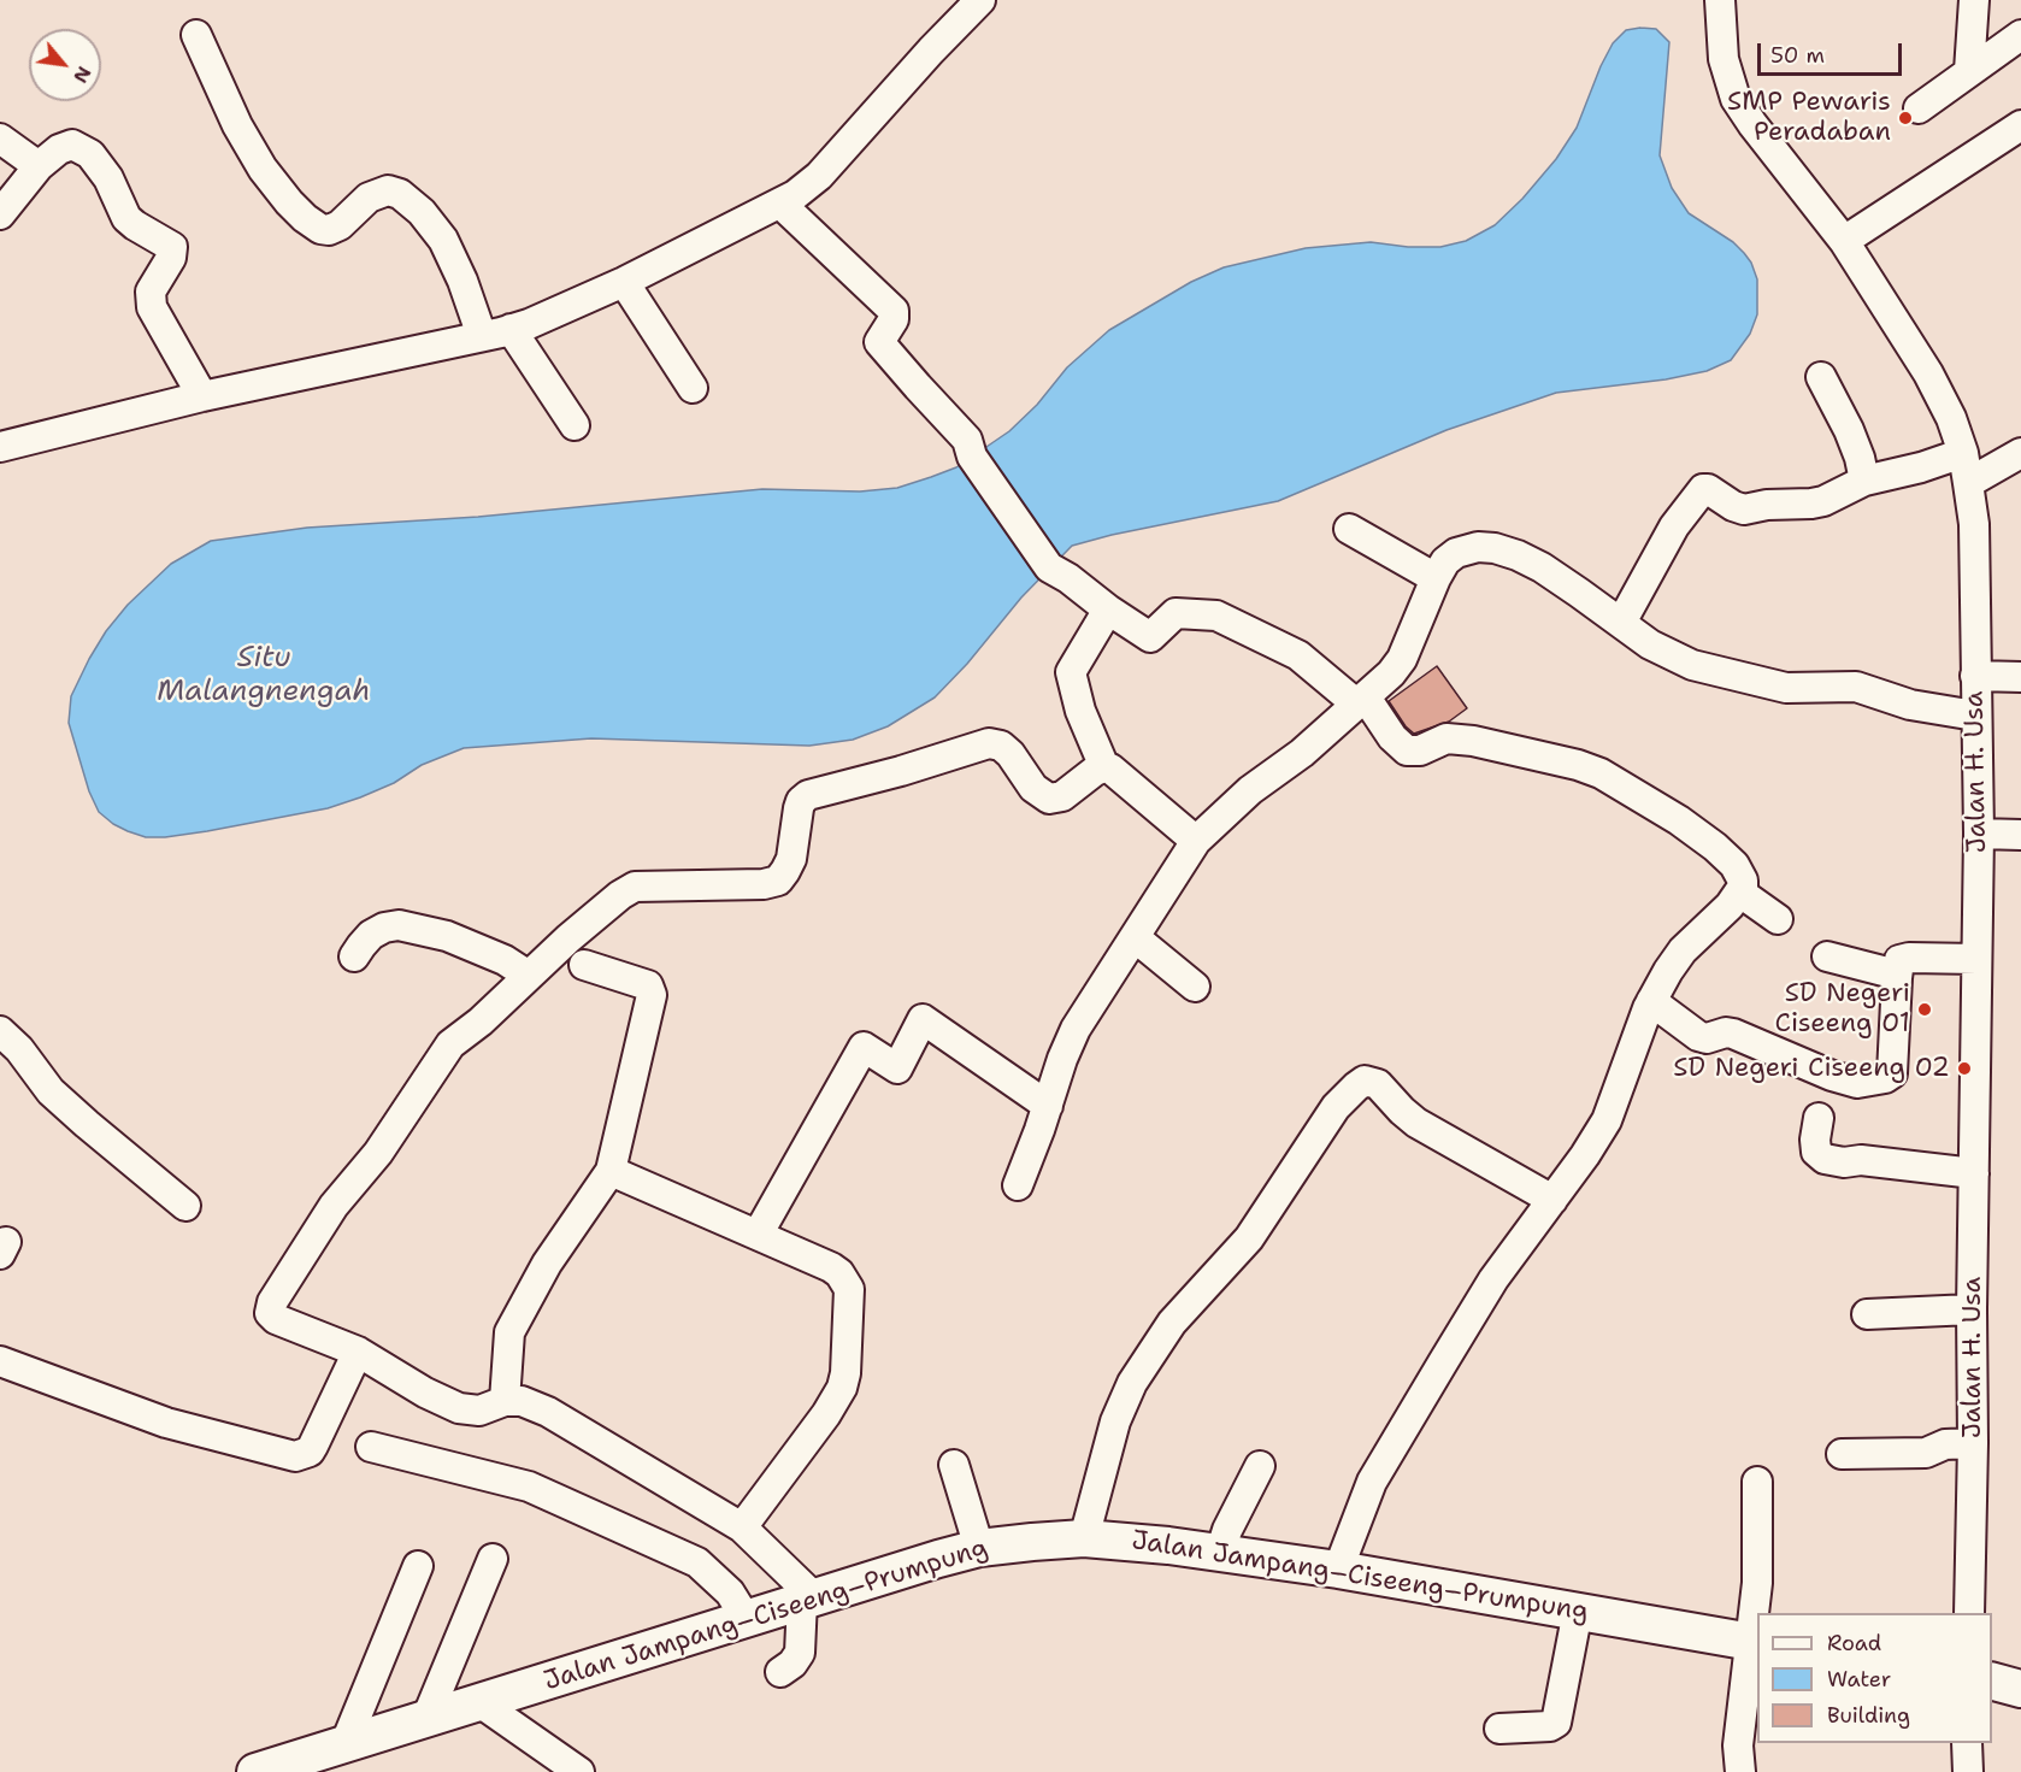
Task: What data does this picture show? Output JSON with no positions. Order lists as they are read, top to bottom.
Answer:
{
  "streets": {
    "main road": ["Jalan Jampang–Ciseeng–Prumpung"],
    "street": ["Jalan H. Usa"]
  },
  "water": ["Situ Malangnengah"],
  "places": ["SMP Pewaris Peradaban", "SD Negeri Ciseeng 01", "SD Negeri Ciseeng 02"],
  "legend": ["Road", "Water", "Building"],
  "scale_bar": "50 m",
  "north": "bottom right"
}
